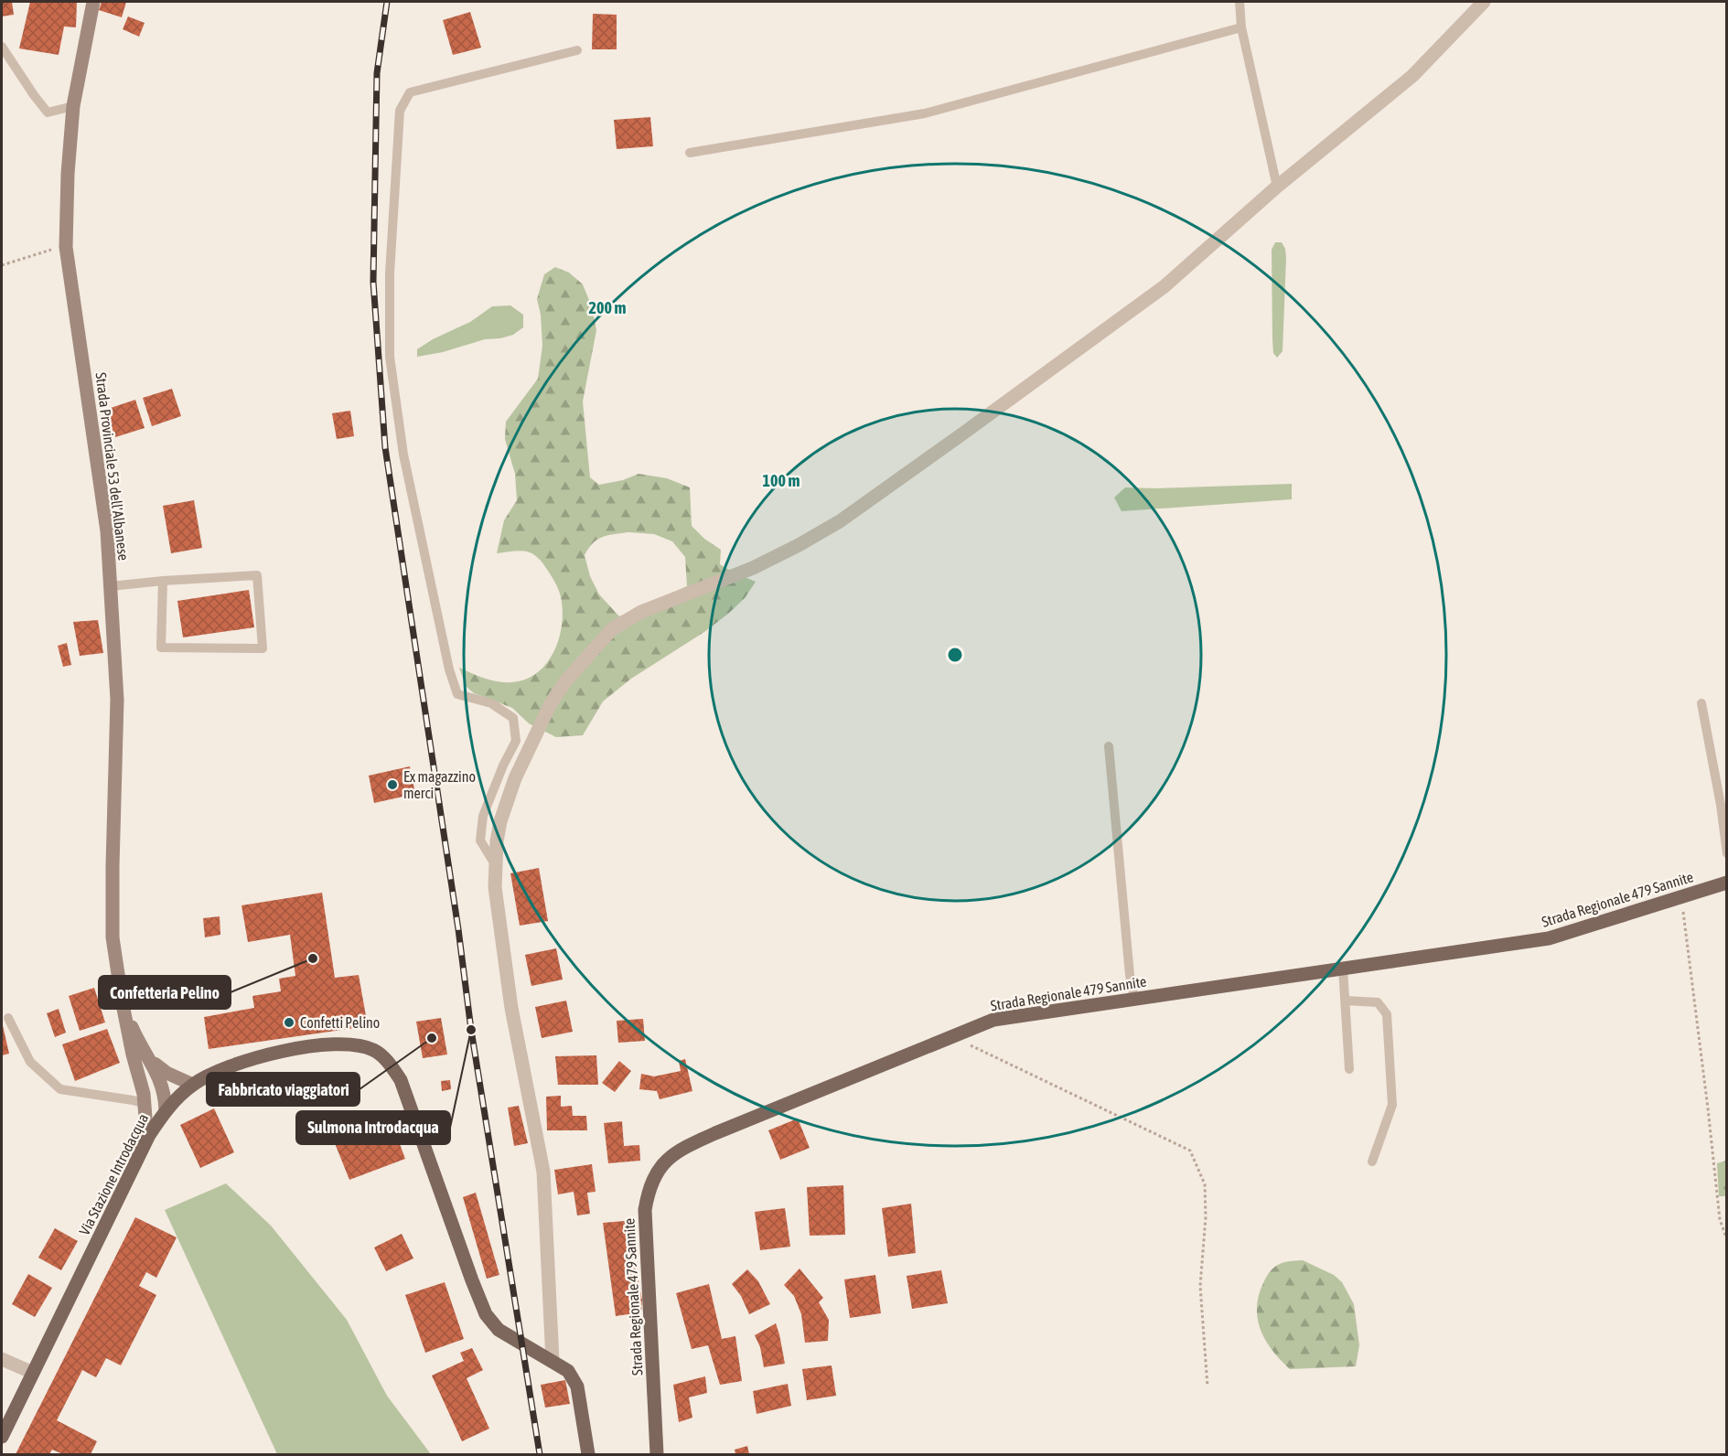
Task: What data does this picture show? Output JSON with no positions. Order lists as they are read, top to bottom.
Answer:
{
  "streets": {
    "main road": ["Strada Provinciale 53 dell'Albanese", "Strada Regionale 479 Sannite", "Via Stazione Introdacqua"]
  },
  "crossings": [
    ["Strada Provinciale 53 dell'Albanese", "Via Stazione Introdacqua"]
  ],
  "places": [
    "Ex magazzino merci",
    "Confetteria Pelino",
    "Confetti Pelino",
    "Sulmona Introdacqua",
    "Fabbricato viaggiatori"
  ],
  "rings": ["200 m", "100 m"]
}
